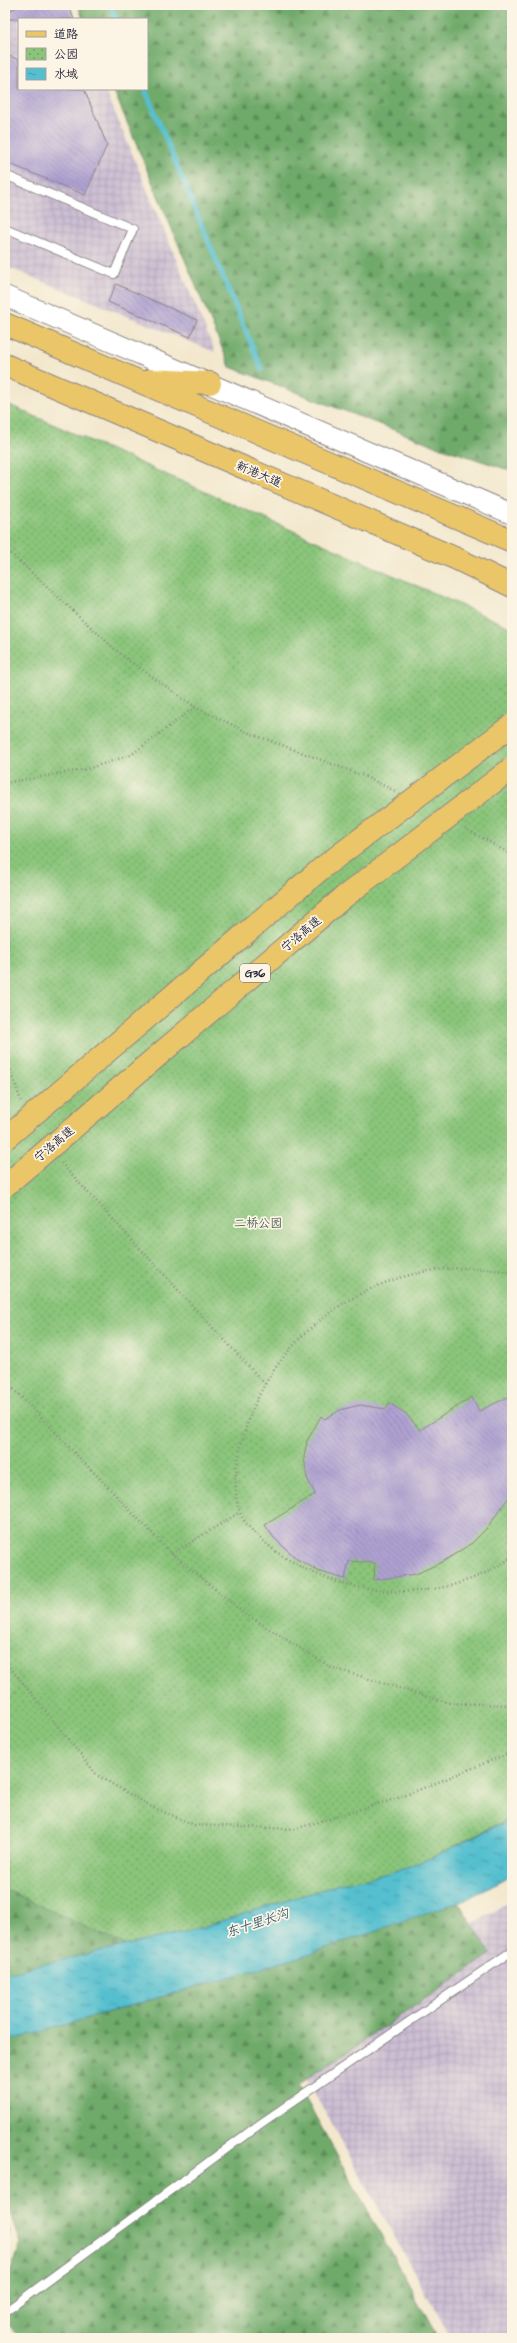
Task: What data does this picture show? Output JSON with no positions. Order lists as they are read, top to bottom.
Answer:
{
  "streets": {
    "main road": ["新港大道", "宁洛高速", "G36"]
  },
  "water": ["东十里长沟"],
  "parks": ["二桥公园"],
  "legend": ["道路", "公园", "水域"]
}
